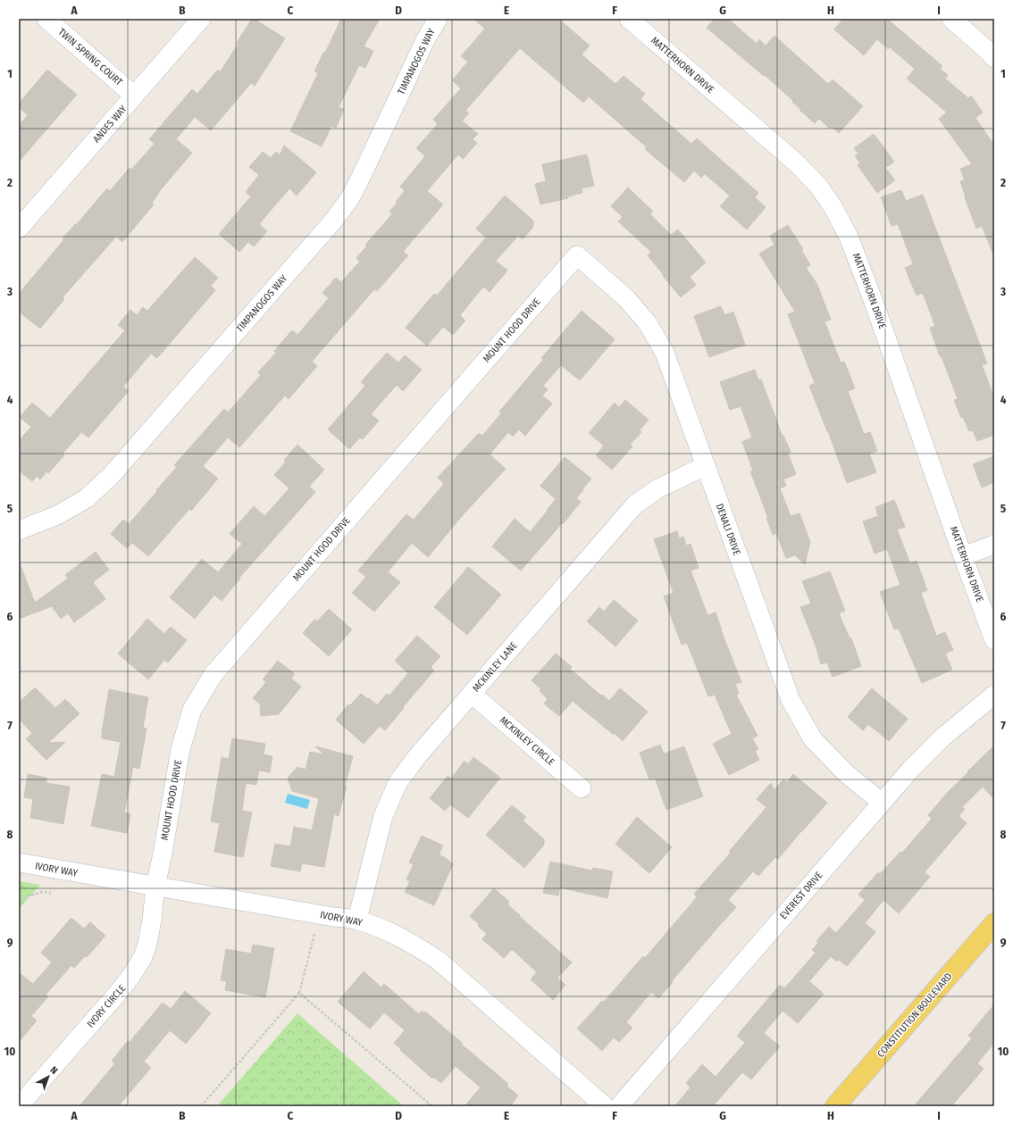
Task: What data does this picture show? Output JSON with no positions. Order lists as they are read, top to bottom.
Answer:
{
  "streets": {
    "main road": ["CONSTITUTION BOULEVARD"],
    "street": [
      "TWIN SPRING COURT",
      "TIMPANOGOS WAY",
      "MATTERHORN DRIVE",
      "ANDES WAY",
      "MOUNT HOOD DRIVE",
      "DENALI DRIVE",
      "MCKINLEY LANE",
      "MCKINLEY CIRCLE",
      "IVORY WAY",
      "EVEREST DRIVE",
      "IVORY CIRCLE"
    ]
  },
  "crossings": [
    ["TWIN SPRING COURT", "ANDES WAY"],
    ["MOUNT HOOD DRIVE", "DENALI DRIVE"],
    ["MOUNT HOOD DRIVE", "IVORY WAY"],
    ["MOUNT HOOD DRIVE", "IVORY CIRCLE"],
    ["DENALI DRIVE", "MCKINLEY LANE"],
    ["DENALI DRIVE", "EVEREST DRIVE"],
    ["MCKINLEY LANE", "MCKINLEY CIRCLE"],
    ["MCKINLEY LANE", "IVORY WAY"],
    ["IVORY WAY", "IVORY CIRCLE"]
  ],
  "north": "top right",
  "grid": {
    "columns": [
      "A",
      "B",
      "C",
      "D",
      "E",
      "F",
      "G",
      "H",
      "I"
    ],
    "rows": [
      "1",
      "2",
      "3",
      "4",
      "5",
      "6",
      "7",
      "8",
      "9",
      "10"
    ]
  }
}
